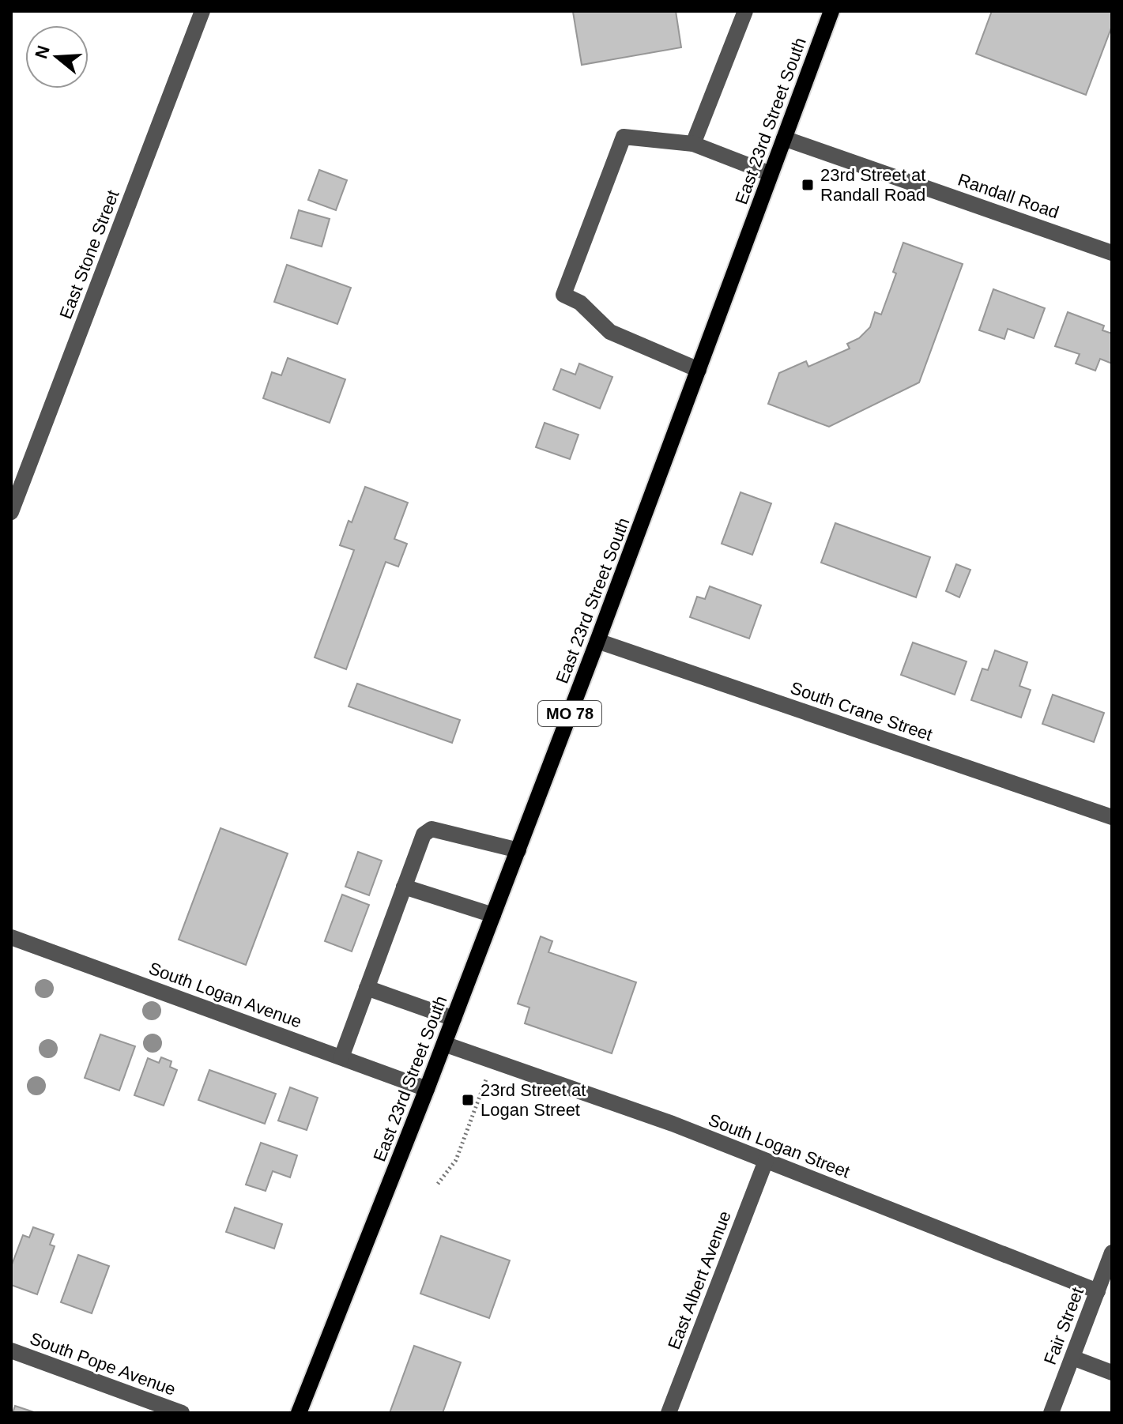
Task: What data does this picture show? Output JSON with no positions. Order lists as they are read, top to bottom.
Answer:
{
  "streets": {
    "main road": ["East 23rd Street South", "MO 78"],
    "street": [
      "Randall Road",
      "East Stone Street",
      "South Crane Street",
      "South Logan Avenue",
      "South Logan Street",
      "East Albert Avenue",
      "Fair Street",
      "South Pope Avenue"
    ]
  },
  "crossings": [
    ["East 23rd Street South", "Randall Road"],
    ["East 23rd Street South", "South Crane Street"],
    ["East 23rd Street South", "South Logan Avenue"],
    ["East 23rd Street South", "South Logan Street"],
    ["South Logan Street", "East Albert Avenue"],
    ["South Logan Street", "Fair Street"]
  ],
  "places": {
    "transit": ["23rd Street at Randall Road", "23rd Street at Logan Street"]
  },
  "north": "left"
}
